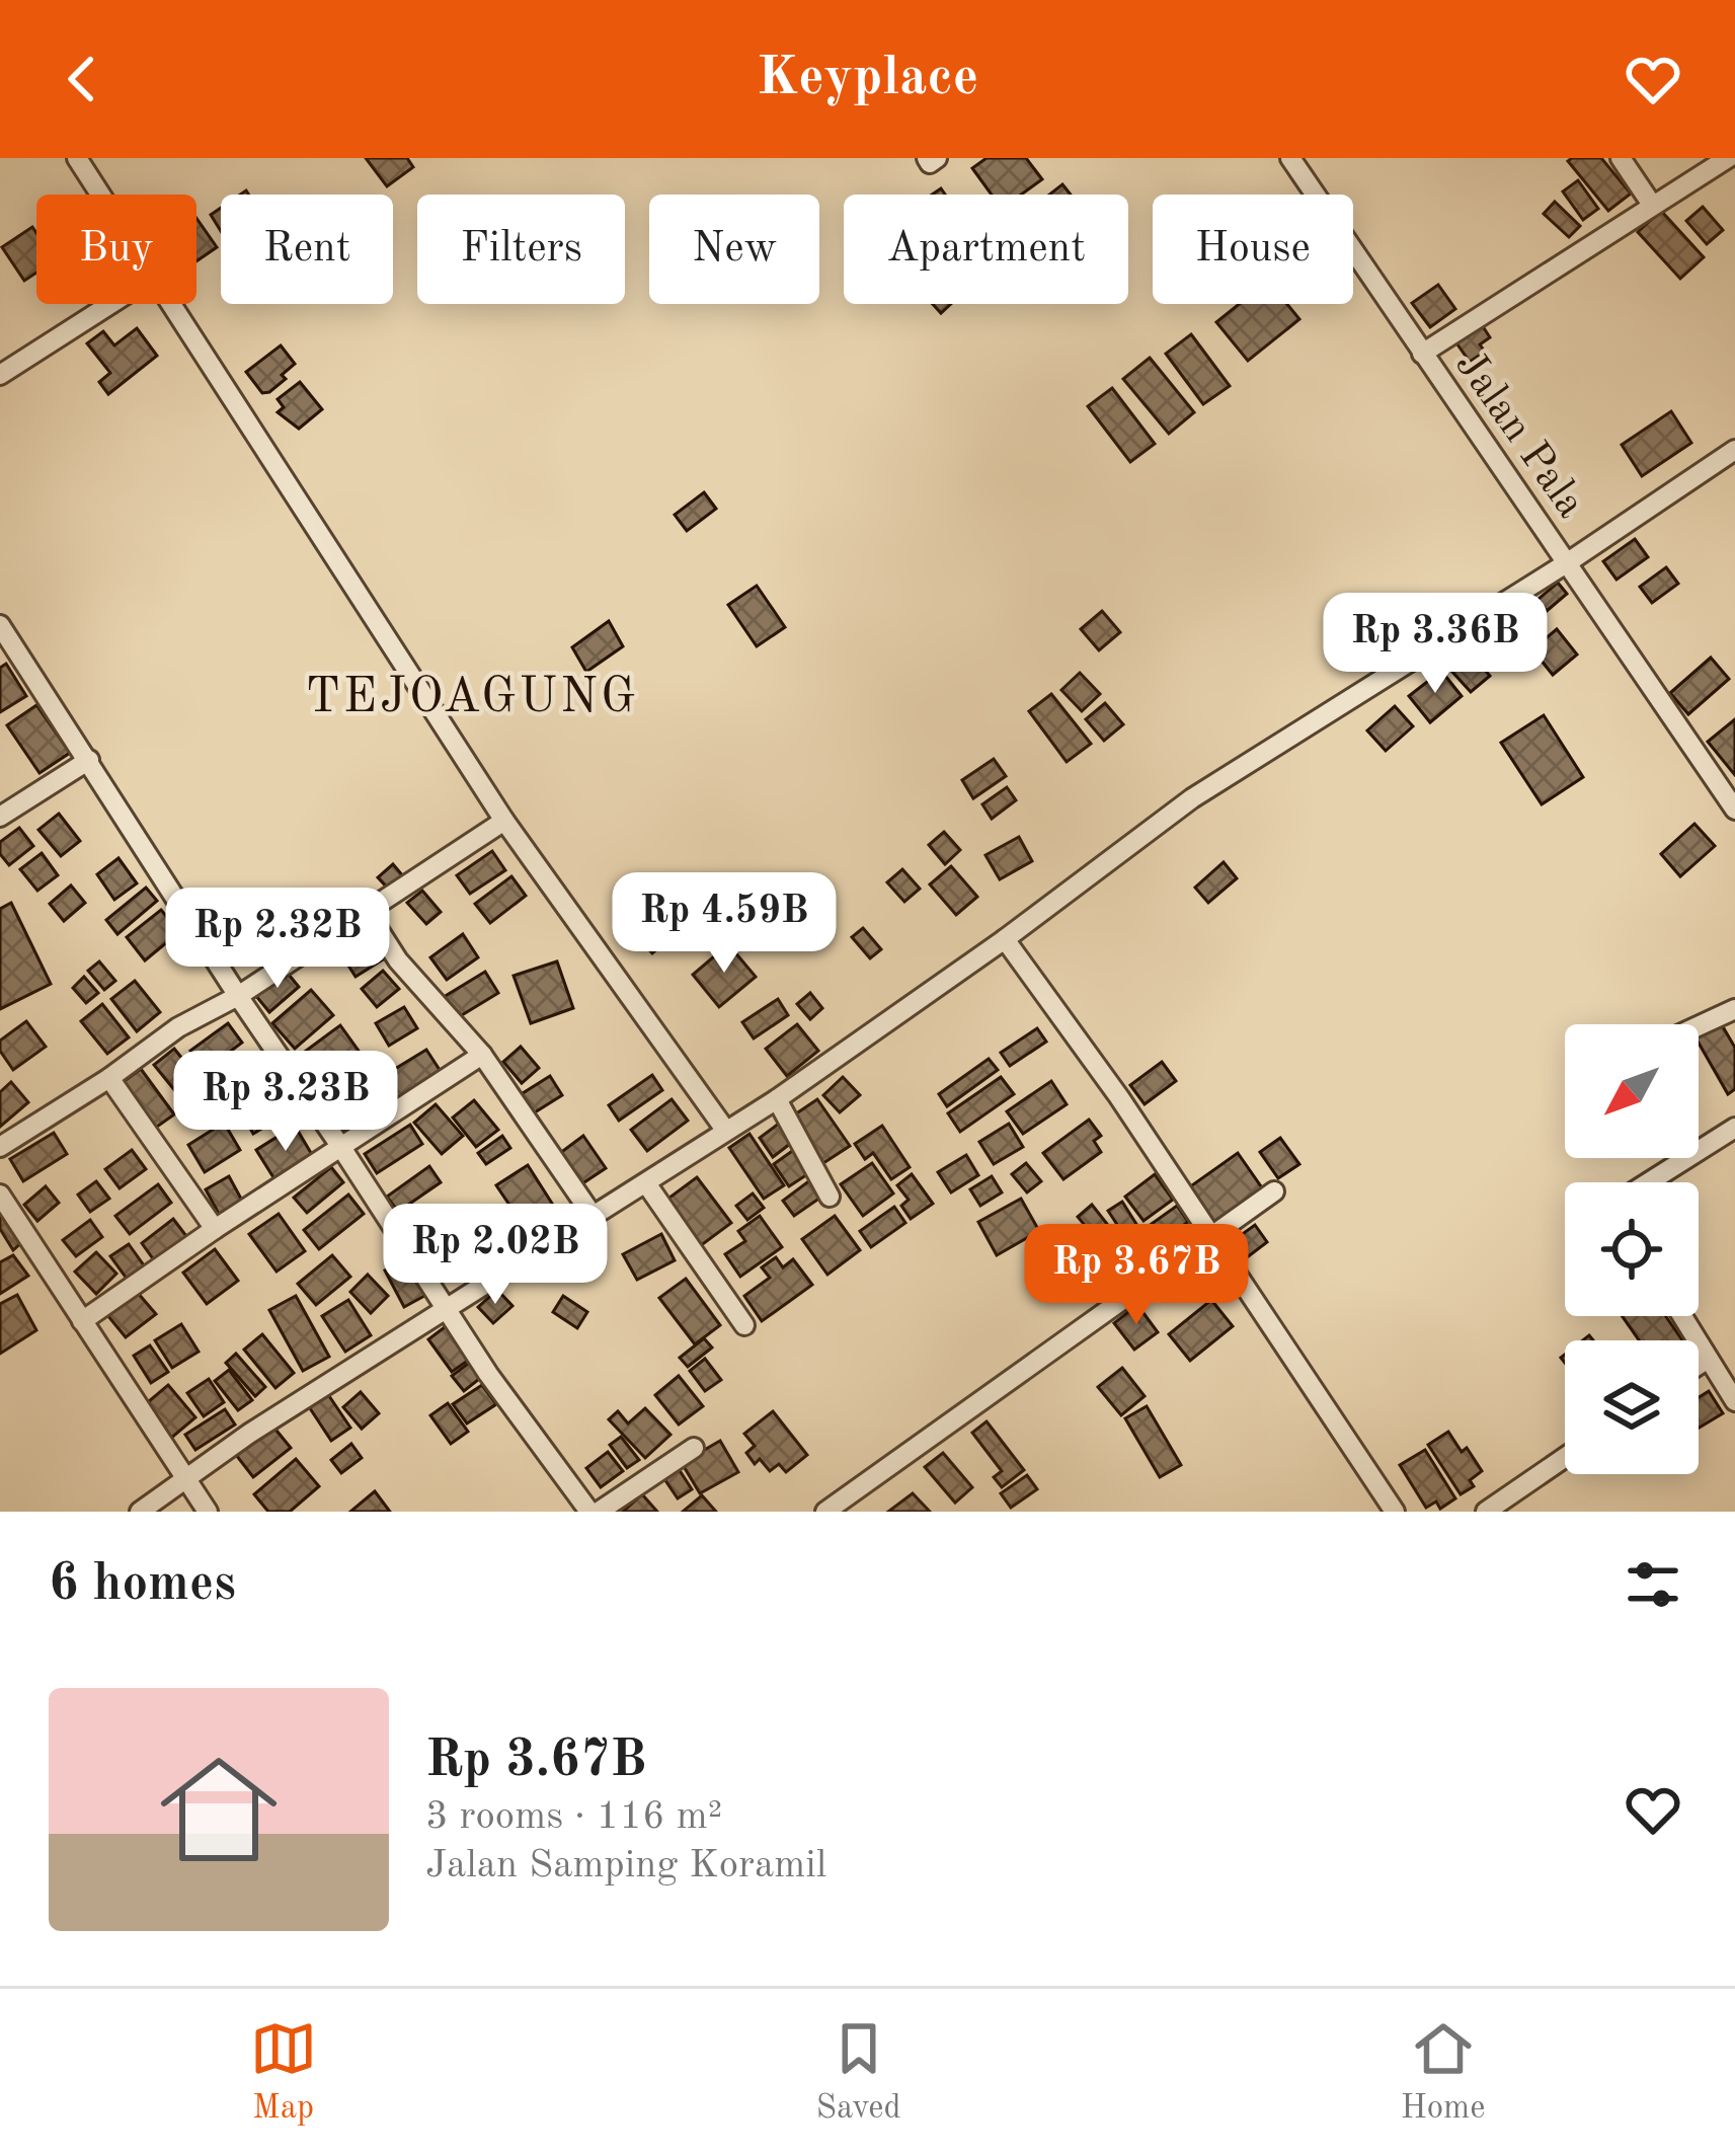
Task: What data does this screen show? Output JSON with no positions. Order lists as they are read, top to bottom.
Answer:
{
  "streets": {
    "street": ["Jalan Pala"]
  },
  "districts": ["TEJOAGUNG"],
  "north": "bottom left",
  "page": {
    "header": "Keyplace",
    "chip": [
      "Buy",
      "Rent",
      "Filters",
      "New",
      "Apartment",
      "House"
    ],
    "price": [
      "Rp 3.36B",
      "Rp 4.59B",
      "Rp 2.32B",
      "Rp 3.23B",
      "Rp 2.02B",
      "Rp 3.67B"
    ],
    "heading": "6 homes",
    "list": [
      {
        "name": "Rp 3.67B",
        "note": "3 rooms · 116 m² · Jalan Samping Koramil"
      }
    ],
    "tabs": ["Map", "Saved", "Home"]
  }
}
